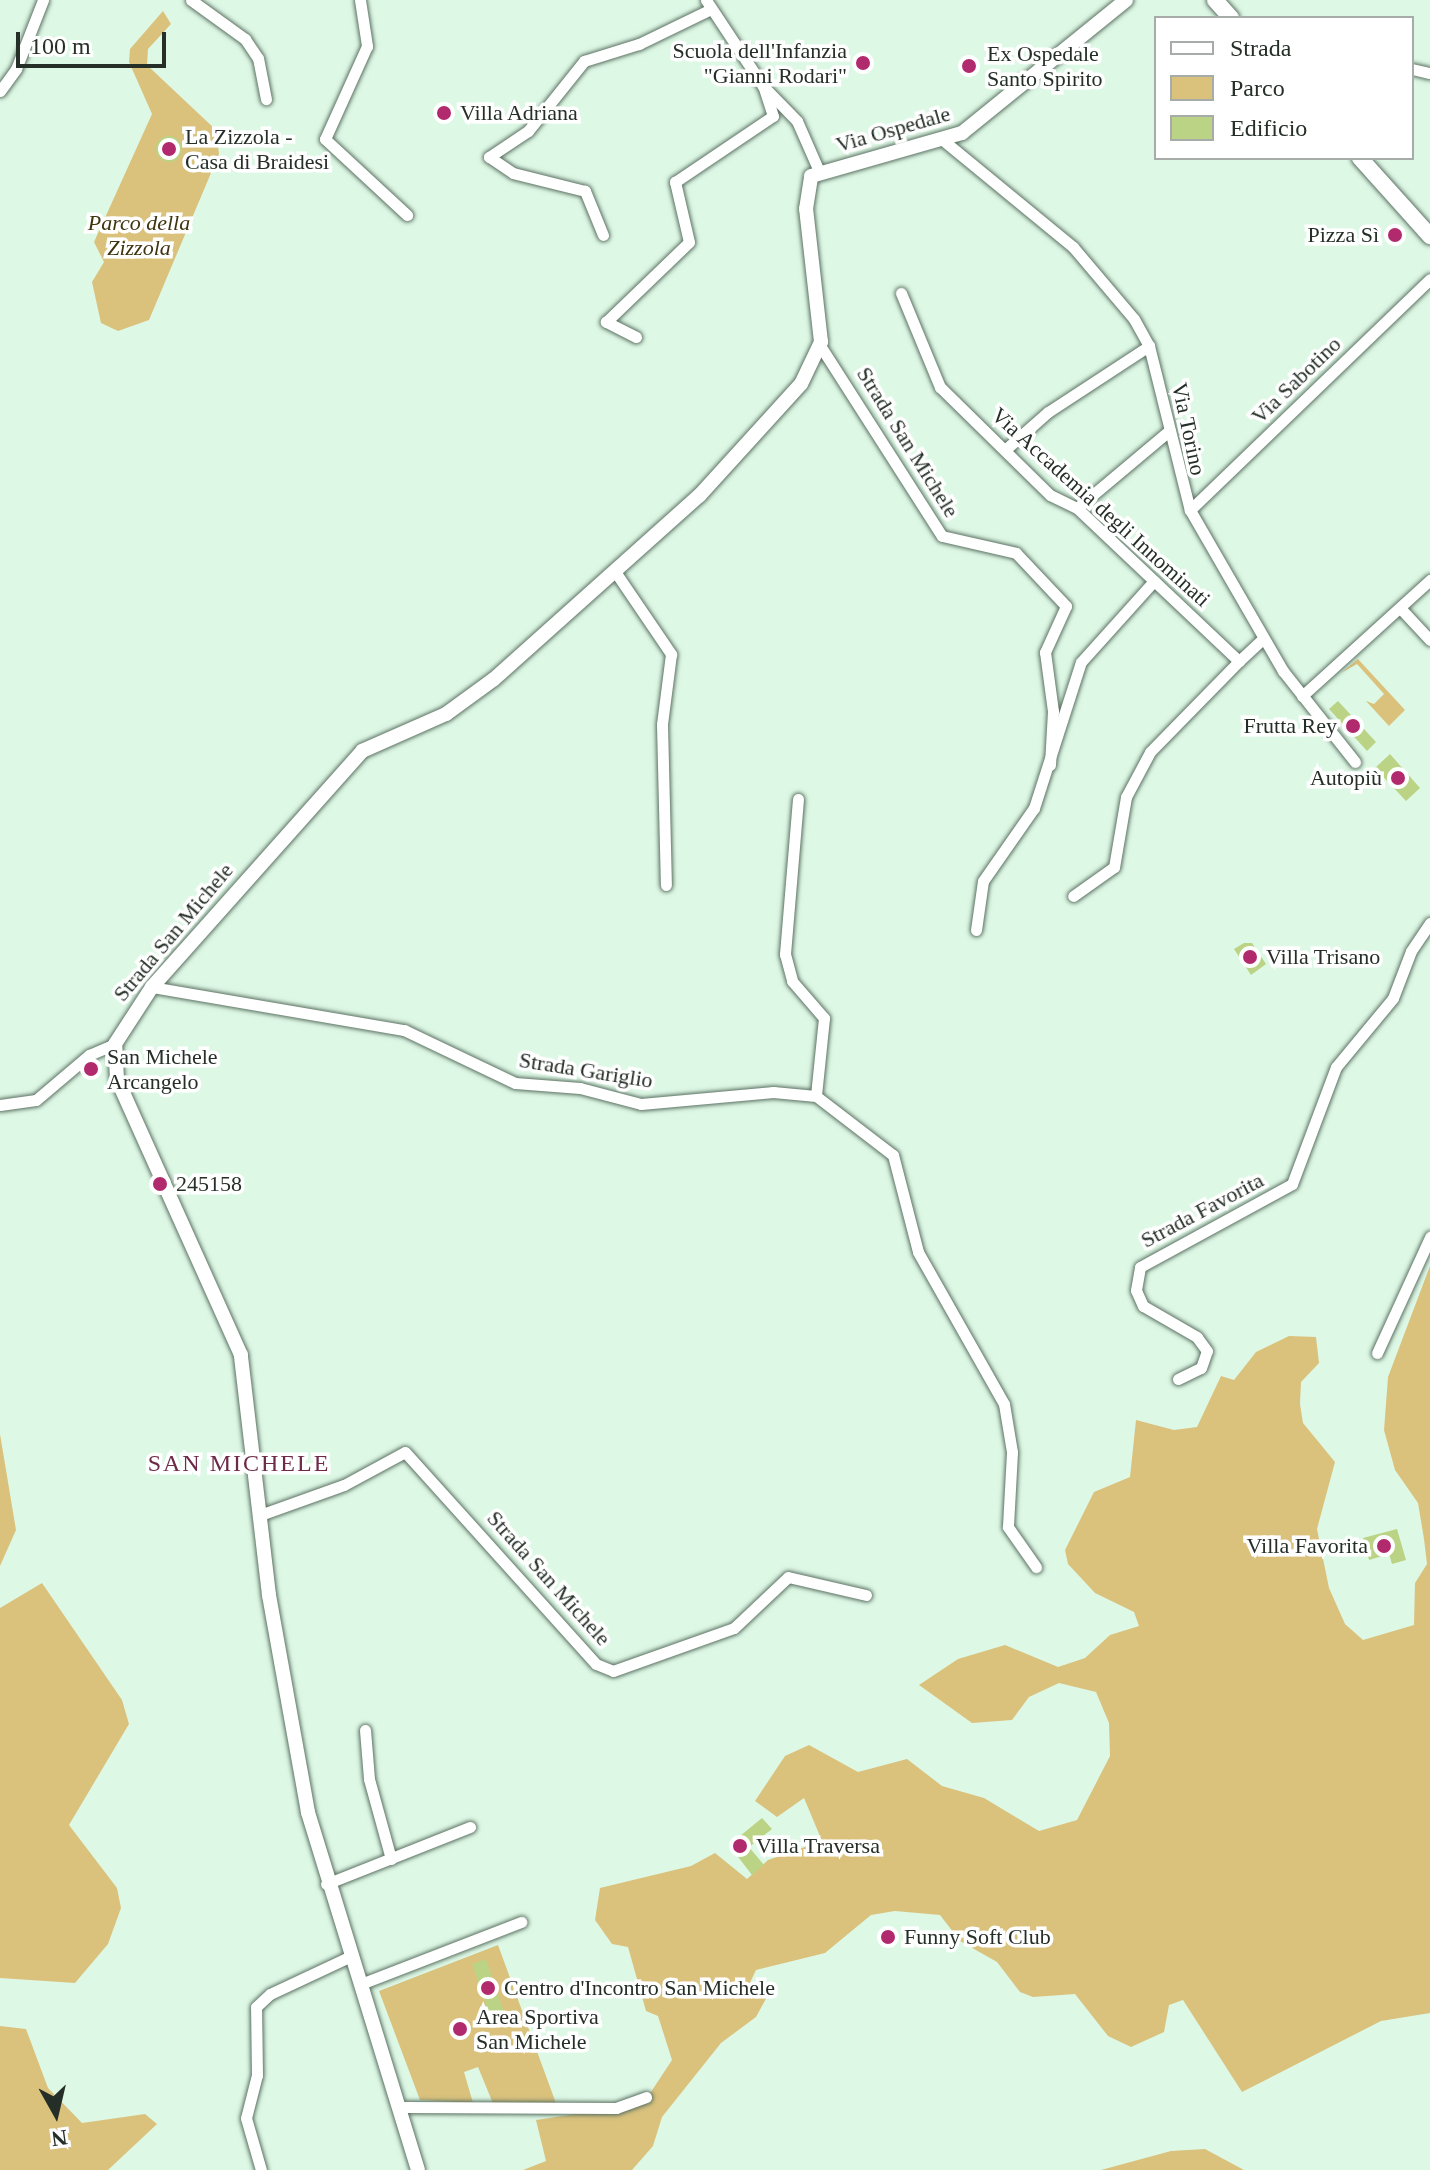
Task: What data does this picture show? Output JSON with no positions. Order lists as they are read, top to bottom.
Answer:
{
  "streets": {
    "street": [
      "Via Ospedale",
      "Via Sabotino",
      "Via Torino",
      "Strada San Michele",
      "Via Accademia degli Innominati",
      "Strada Gariglio",
      "Strada Favorita"
    ]
  },
  "crossings": [
    ["Via Ospedale", "Via Torino"],
    ["Via Ospedale", "Strada San Michele"],
    ["Via Sabotino", "Via Torino"],
    ["Strada San Michele", "Strada Gariglio"]
  ],
  "districts": ["SAN MICHELE"],
  "parks": ["Parco della Zizzola"],
  "places": [
    "Scuola dell'Infanzia \"Gianni Rodari\"",
    "Ex Ospedale Santo Spirito",
    "Villa Adriana",
    "La Zizzola - Casa di Braidesi",
    "Pizza Sì",
    "Frutta Rey",
    "Autopiù",
    "Villa Trisano",
    "San Michele Arcangelo",
    "245158",
    "Villa Favorita",
    "Villa Traversa",
    "Funny Soft Club",
    "Centro d'Incontro San Michele",
    "Area Sportiva San Michele"
  ],
  "legend": ["Strada", "Parco", "Edificio"],
  "scale_bar": "100 m",
  "north": "bottom"
}
